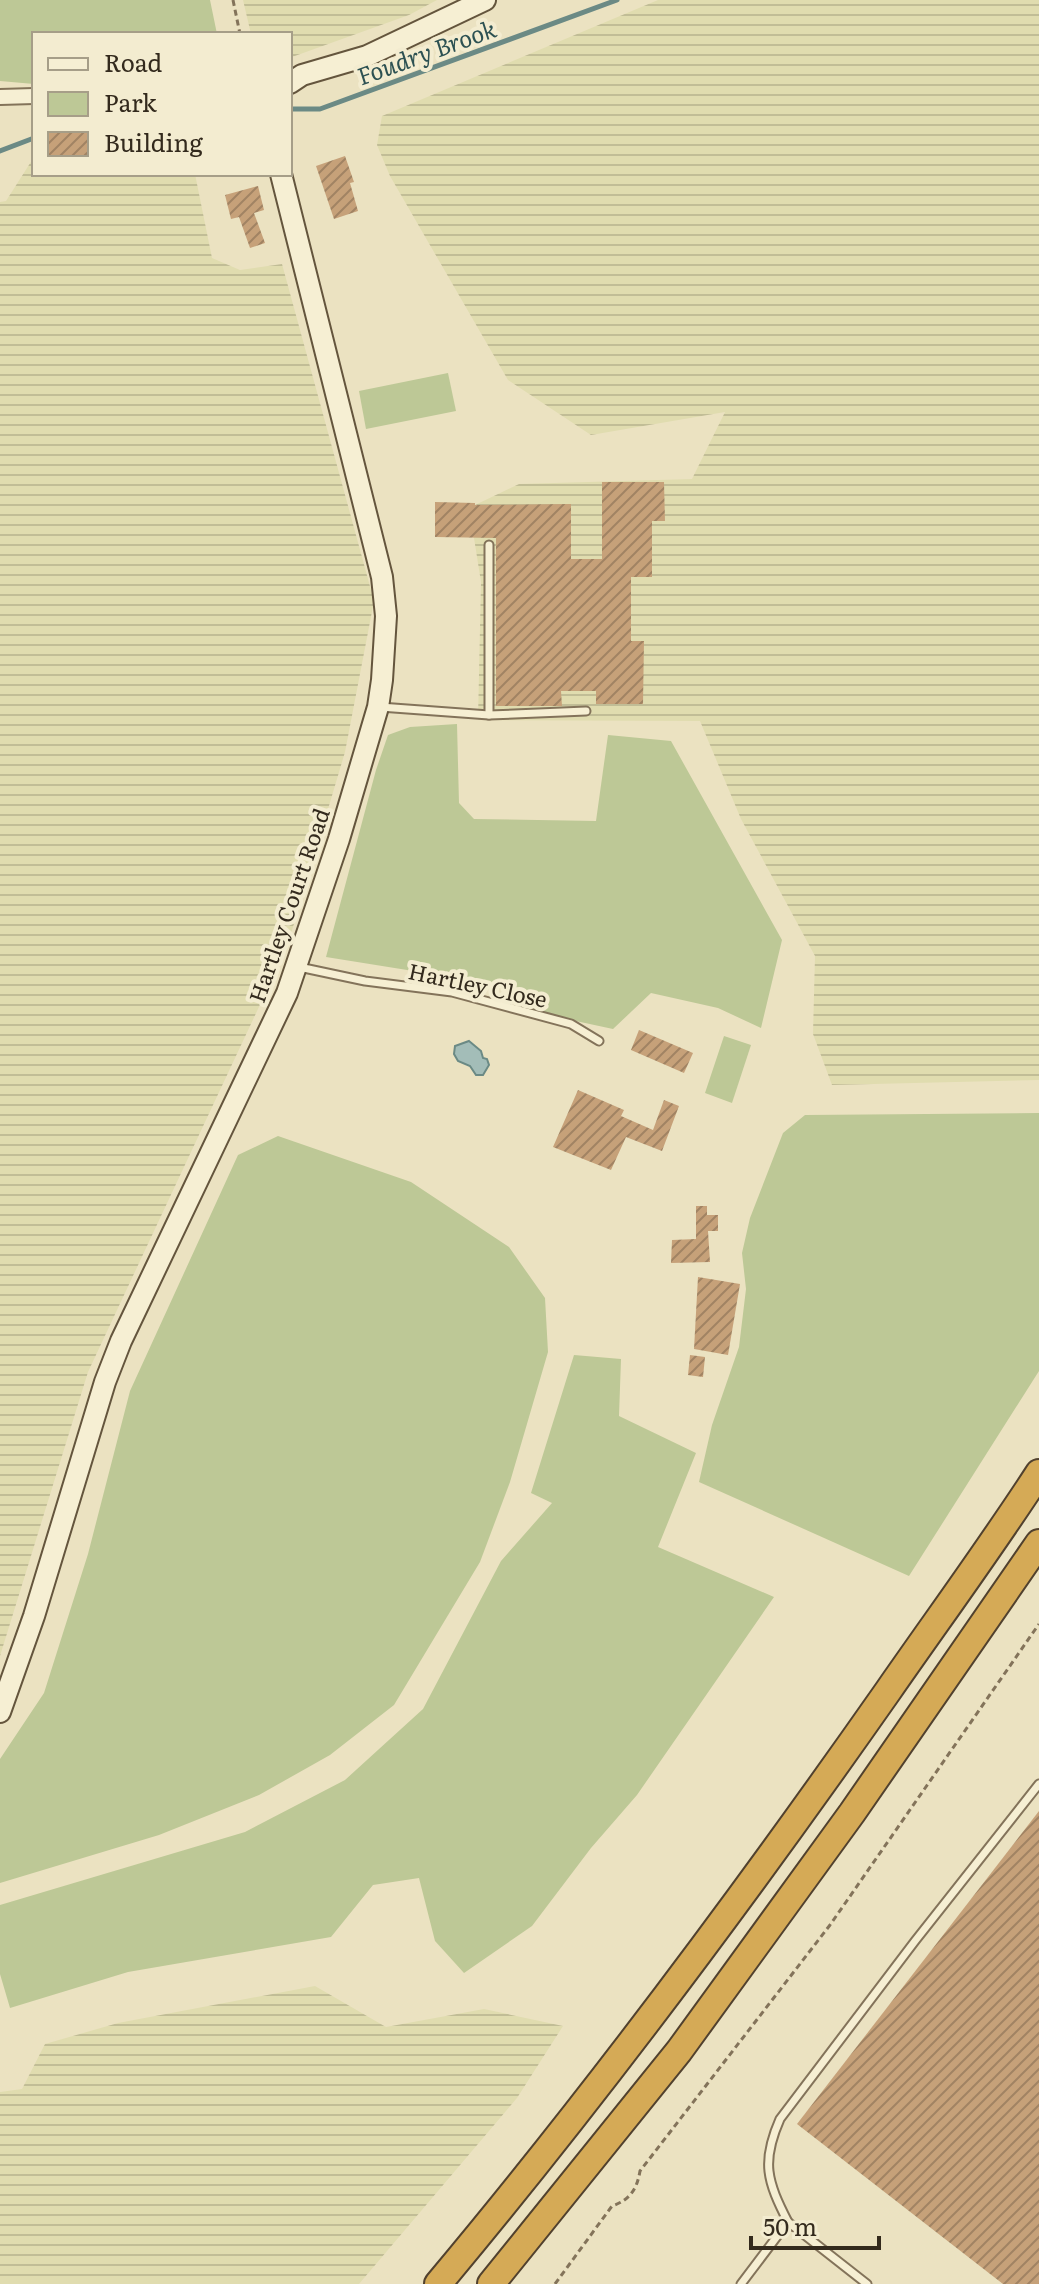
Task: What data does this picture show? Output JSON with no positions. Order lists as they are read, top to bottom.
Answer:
{
  "streets": {
    "street": ["Hartley Court Road"],
    "lane": ["Hartley Close"]
  },
  "crossings": [
    ["Hartley Court Road", "Hartley Close"]
  ],
  "water": ["Foudry Brook"],
  "legend": ["Road", "Park", "Building"],
  "scale_bar": "50 m"
}
